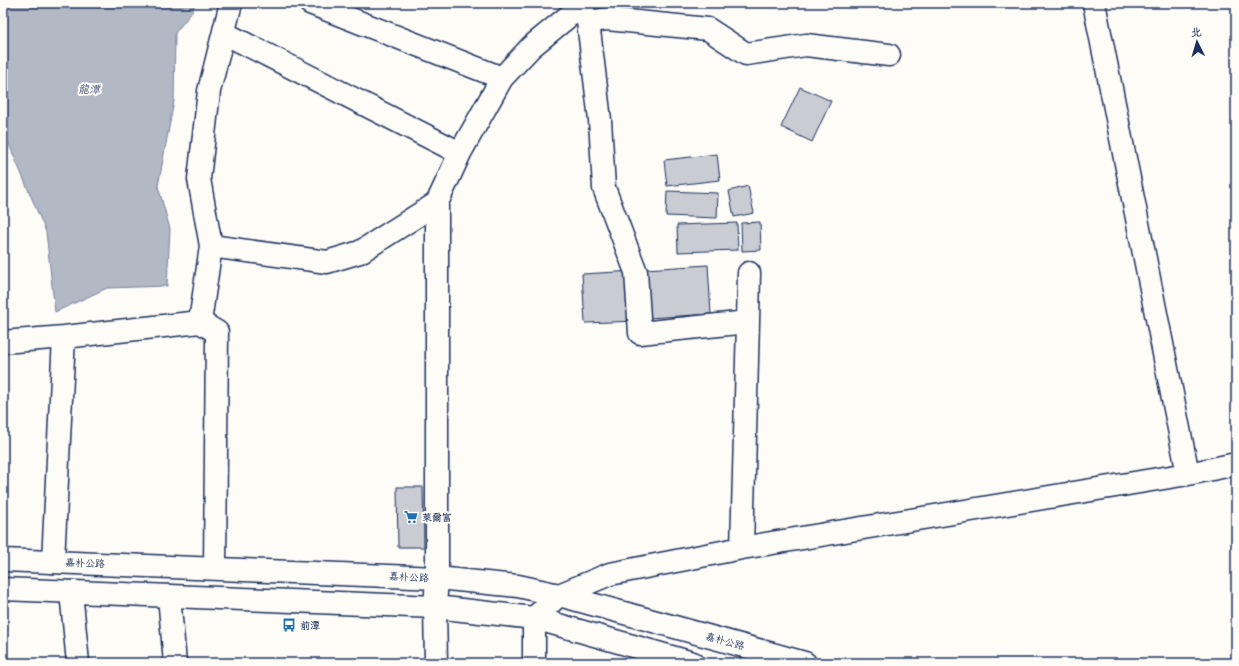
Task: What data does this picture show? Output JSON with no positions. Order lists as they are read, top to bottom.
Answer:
{
  "streets": {
    "street": ["嘉朴公路"]
  },
  "water": ["龍潭"],
  "places": {
    "supermarket": ["萊爾富"],
    "bus stop": ["前潭"]
  },
  "north": "top"
}
